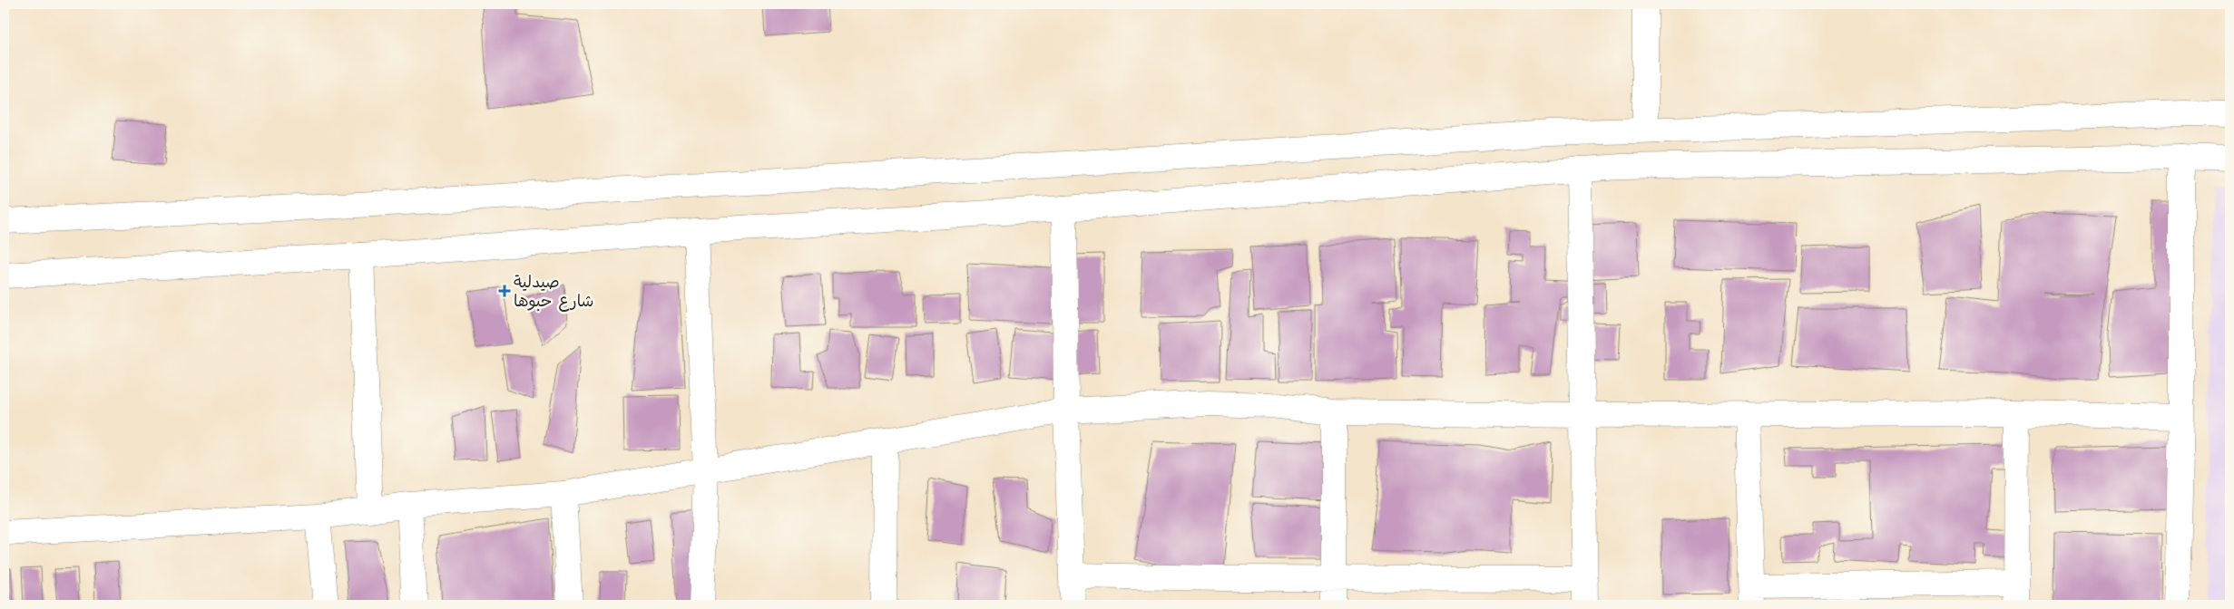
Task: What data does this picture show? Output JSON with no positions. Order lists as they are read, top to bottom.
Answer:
{
  "places": {
    "health": ["صيدلية شارع حبوها"]
  }
}
